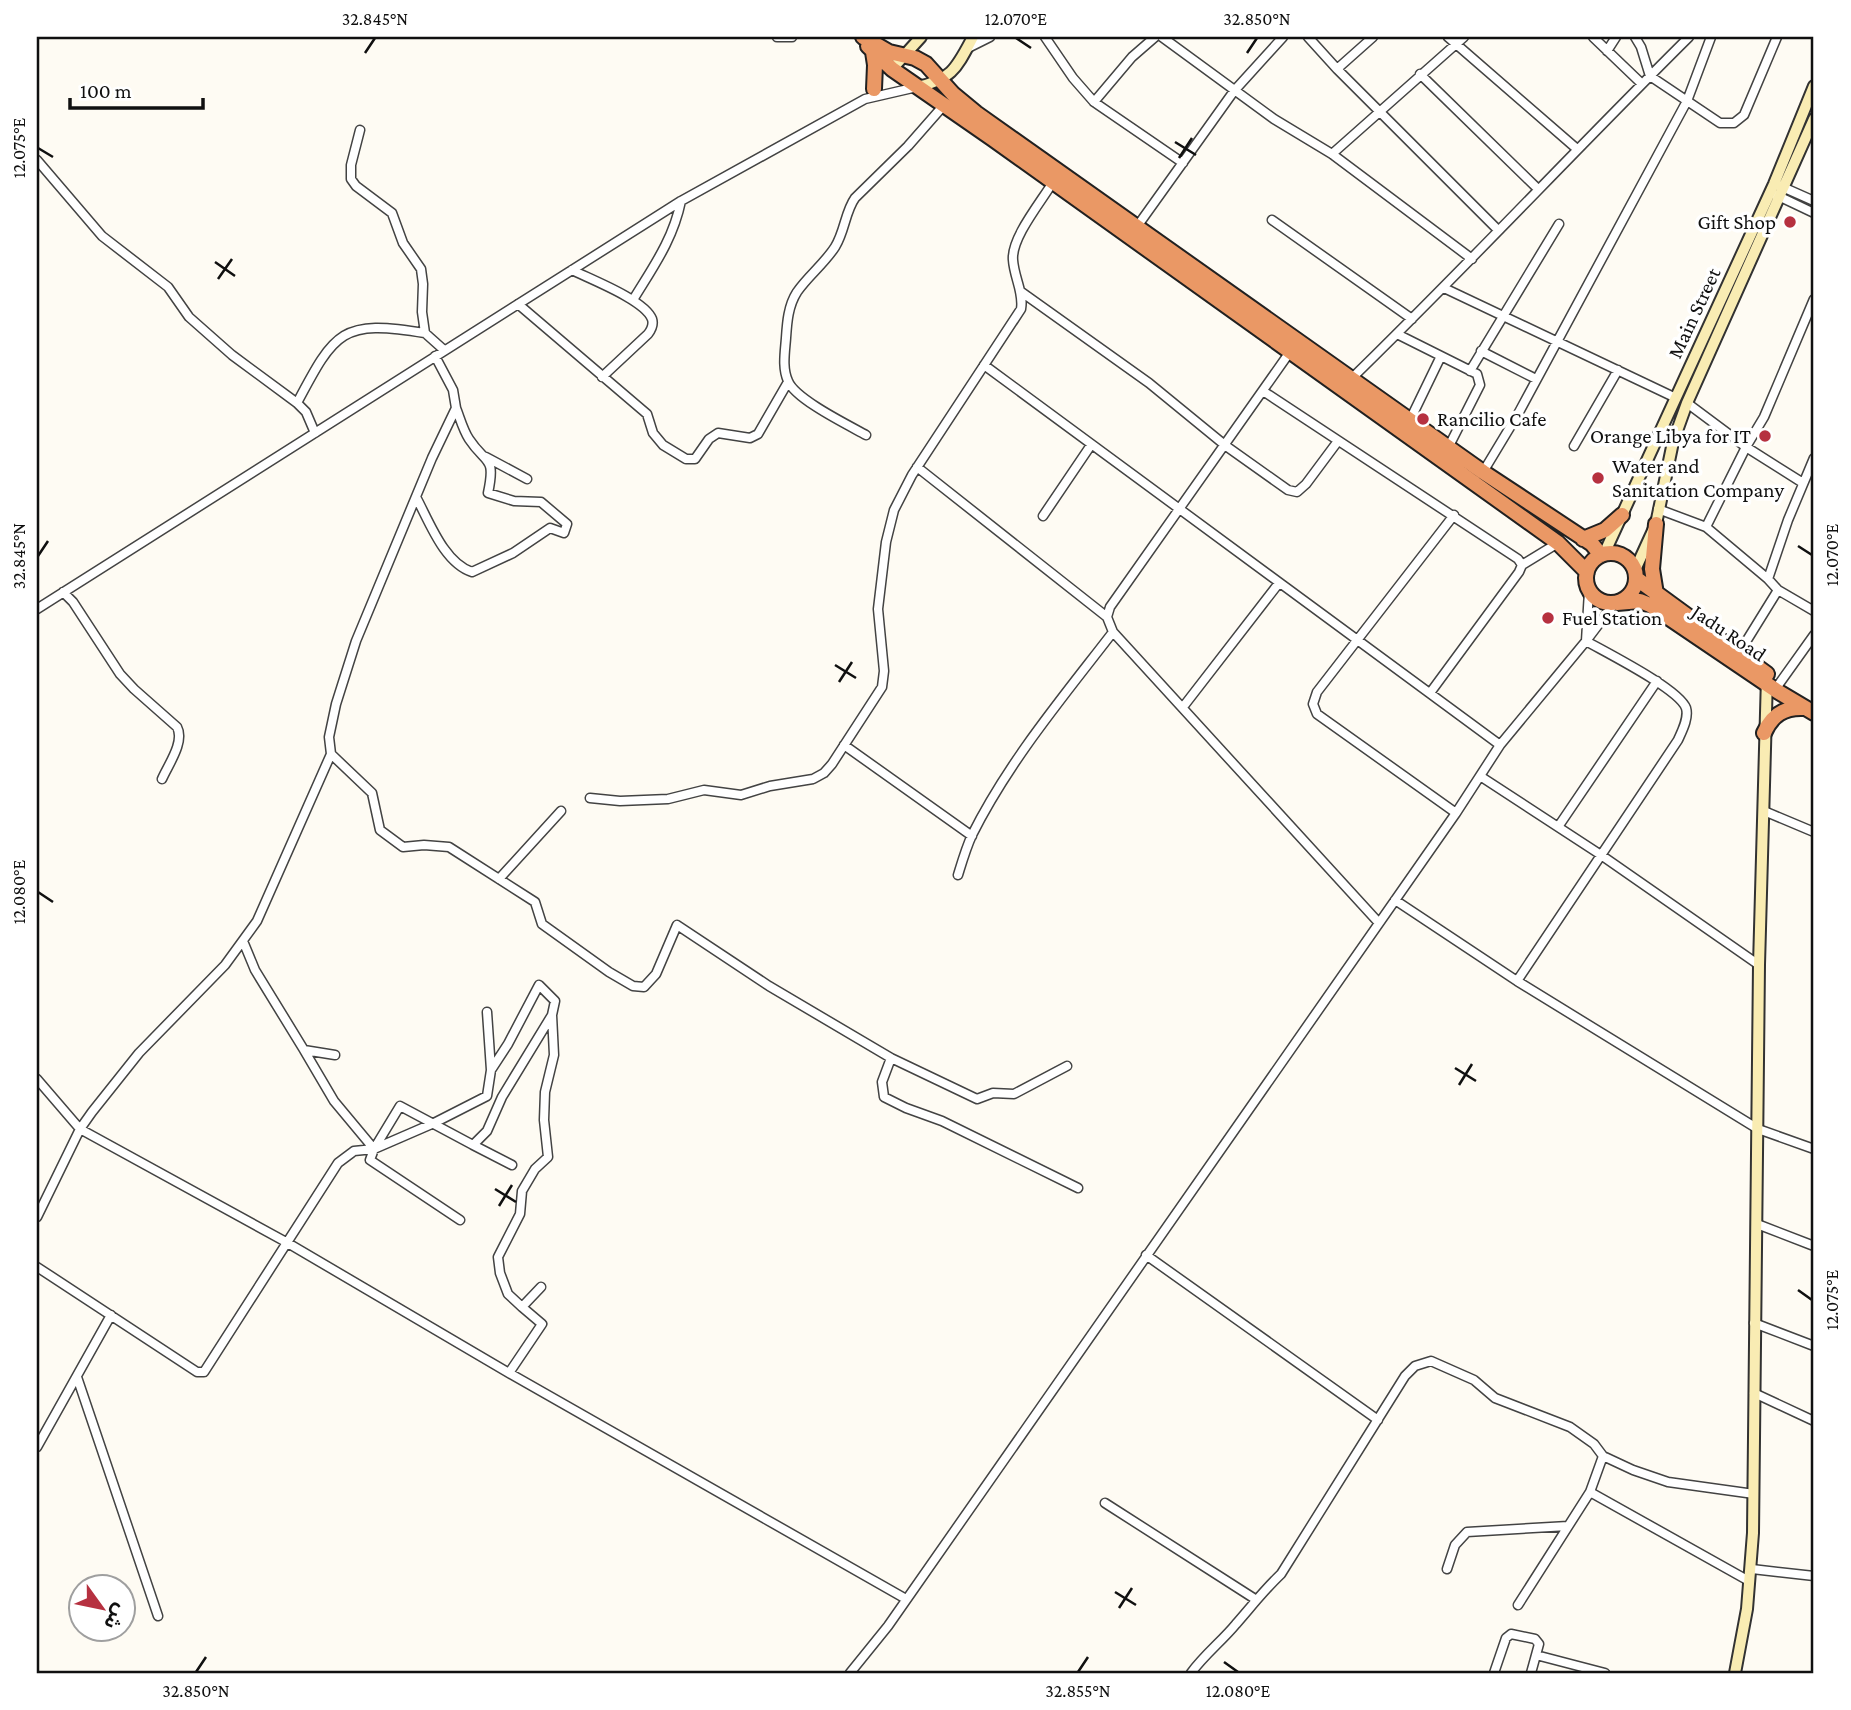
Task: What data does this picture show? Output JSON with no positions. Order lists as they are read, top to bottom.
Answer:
{
  "streets": {
    "highway": ["Jadu Road"],
    "street": ["Main Street"]
  },
  "crossings": [
    ["Main Street", "Jadu Road"]
  ],
  "places": [
    "Gift Shop",
    "Rancilio Cafe",
    "Orange Libya for IT",
    "Water and Sanitation Company",
    "Fuel Station"
  ],
  "scale_bar": "100 m",
  "north": "bottom right",
  "coordinates": [
    "32.845°N",
    "12.070°E",
    "32.850°N",
    "12.075°E",
    "12.080°E",
    "32.855°N"
  ]
}
